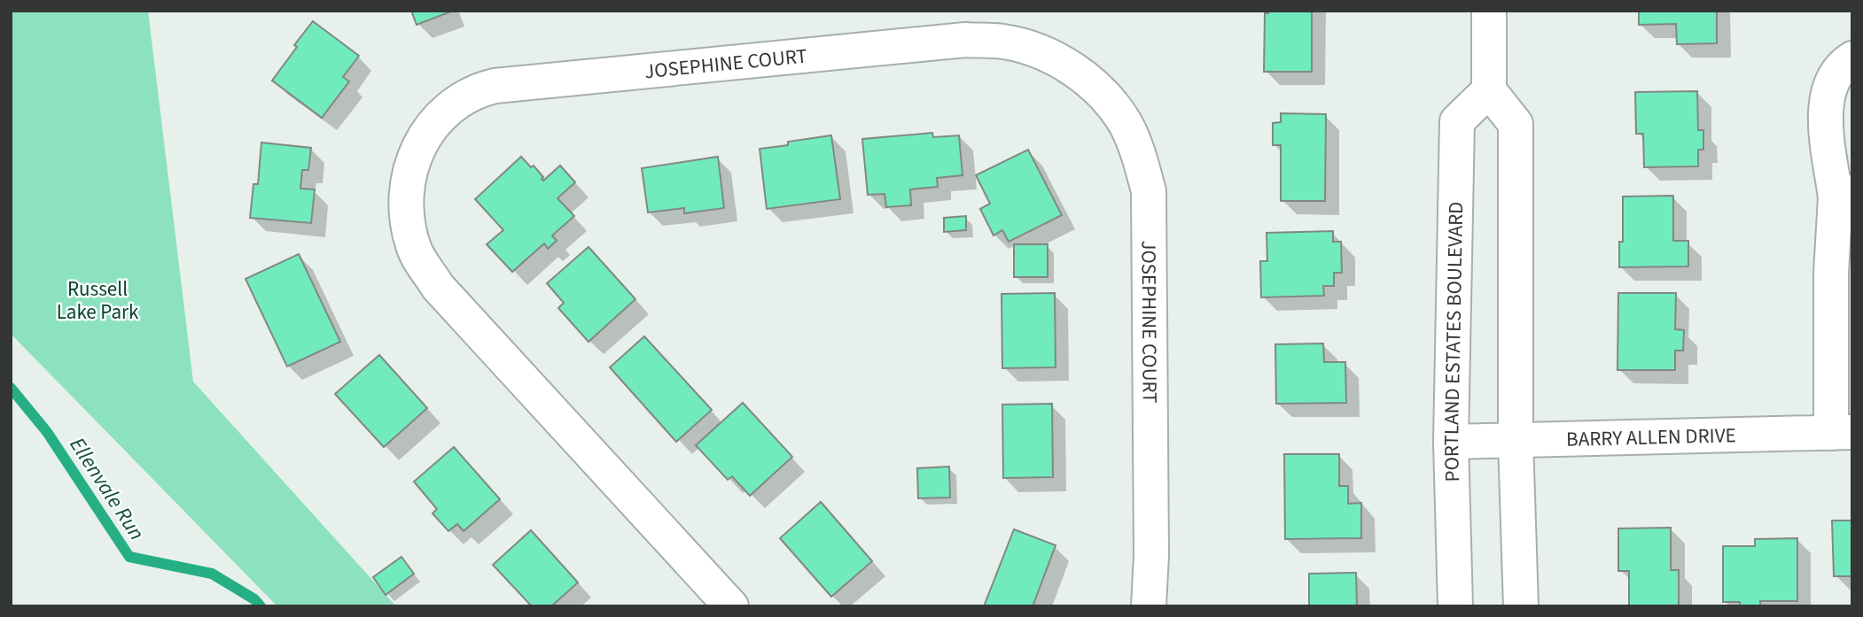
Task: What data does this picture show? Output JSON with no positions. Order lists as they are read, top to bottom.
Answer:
{
  "streets": {
    "street": ["JOSEPHINE COURT", "PORTLAND ESTATES BOULEVARD", "BARRY ALLEN DRIVE"]
  },
  "crossings": [
    ["PORTLAND ESTATES BOULEVARD", "BARRY ALLEN DRIVE"]
  ],
  "water": ["Ellenvale Run"],
  "parks": ["Russell Lake Park"]
}
